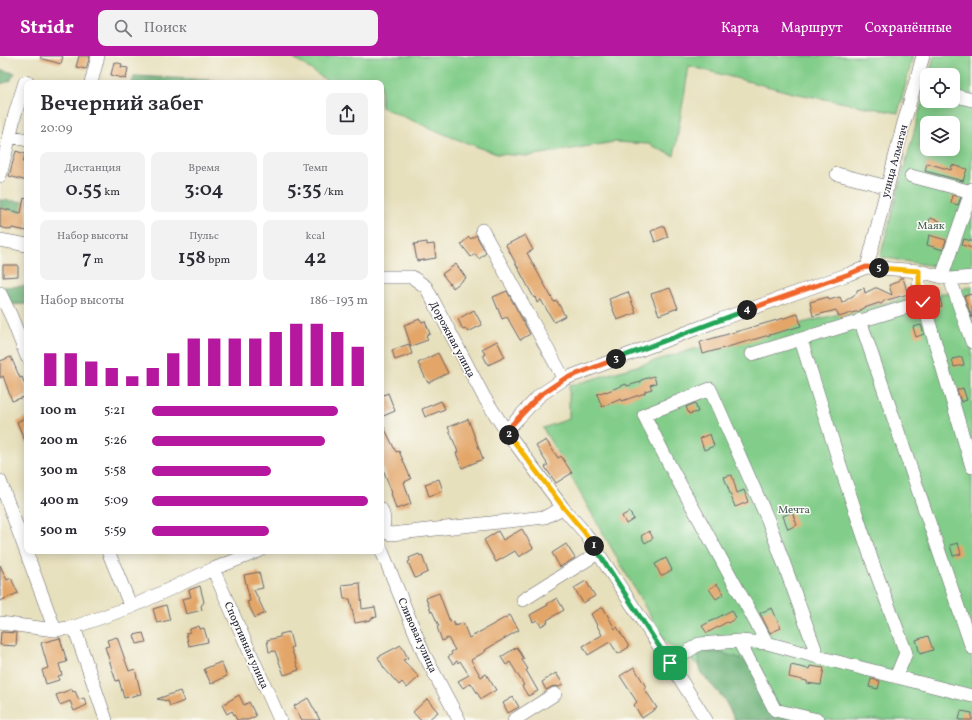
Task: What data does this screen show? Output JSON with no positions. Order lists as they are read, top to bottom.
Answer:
{
  "streets": {
    "street": [
      "улица Алмагач",
      "Дорожная улица",
      "Сливовая улица",
      "Спортивная улица"
    ]
  },
  "parks": ["Маяк", "Мечта"],
  "page": {
    "header": "Stridr",
    "search": "Поиск",
    "nav": ["Карта", "Маршрут", "Сохранённые"],
    "heading": ["Вечерний забег", "20:09"],
    "stats": [
      ["Дистанция", "0.55 km"],
      ["Время", "3:04"],
      ["Темп", "5:35 /km"],
      ["Набор высоты", "7 m"],
      ["Пульс", "158 bpm"],
      ["kcal", "42"]
    ],
    "pins": [
      "5",
      "4",
      "3",
      "2",
      "1"
    ],
    "chart": ["Набор высоты", "186–193 m"],
    "list": [
      {
        "name": "100 m",
        "note": "5:21"
      },
      {
        "name": "200 m",
        "note": "5:26"
      },
      {
        "name": "300 m",
        "note": "5:58"
      },
      {
        "name": "400 m",
        "note": "5:09"
      },
      {
        "name": "500 m",
        "note": "5:59"
      }
    ]
  }
}
